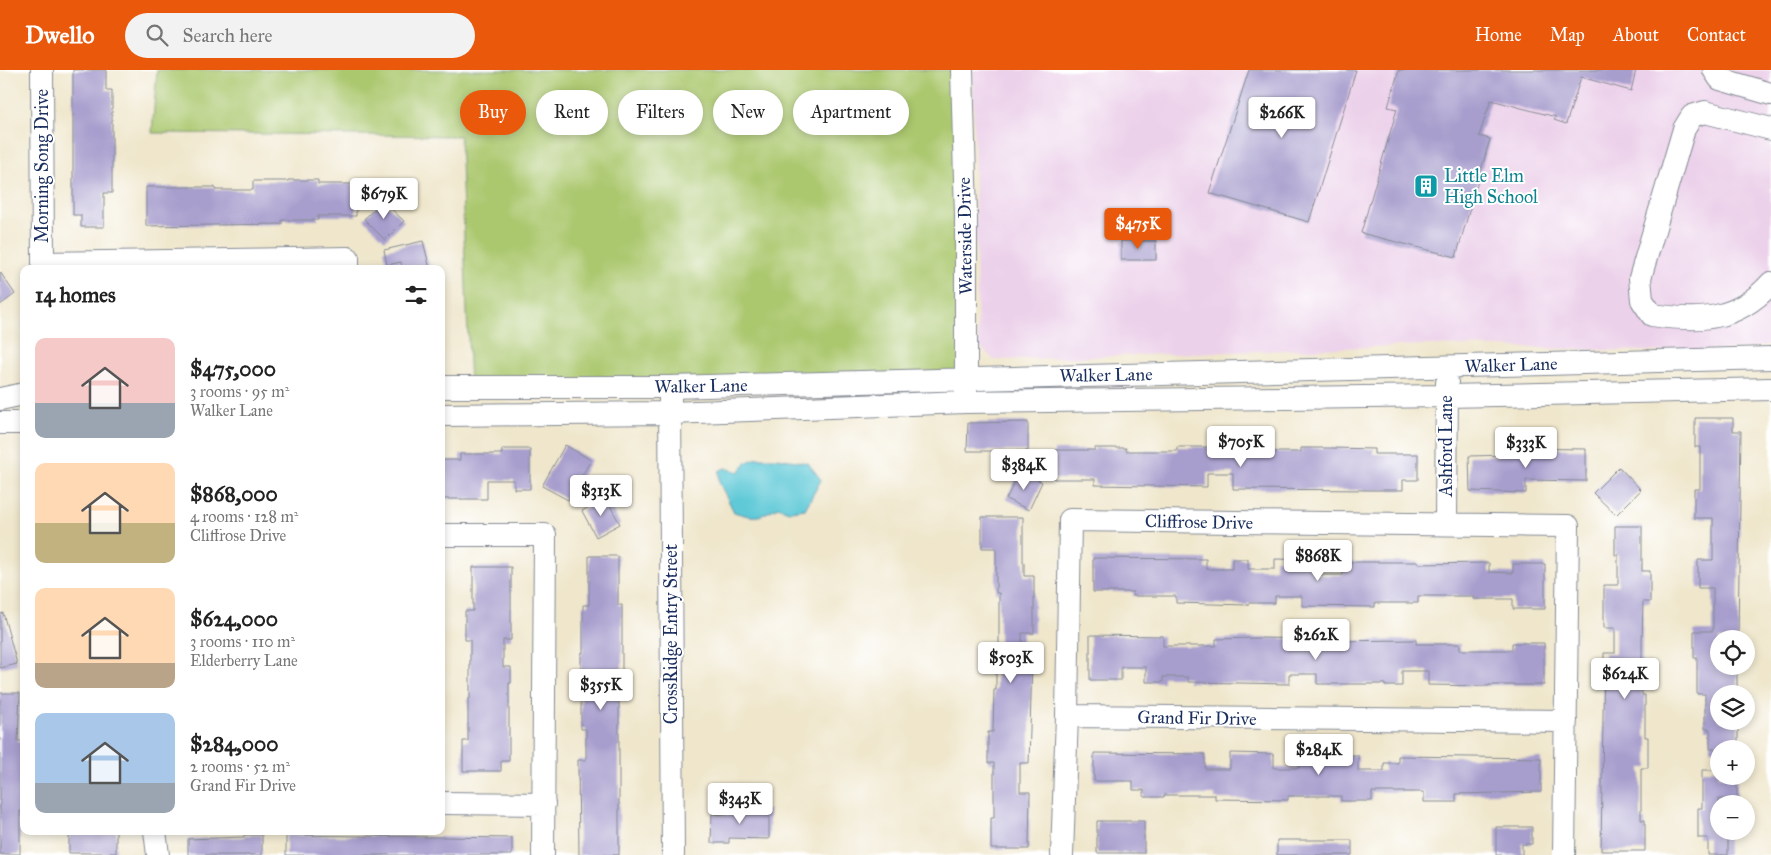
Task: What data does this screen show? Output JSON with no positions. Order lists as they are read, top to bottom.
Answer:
{
  "streets": {
    "street": [
      "Morning Song Drive",
      "Waterside Drive",
      "Walker Lane",
      "Ashford Lane",
      "Cliffrose Drive",
      "CrossRidge Entry Street",
      "Grand Fir Drive"
    ]
  },
  "crossings": [
    ["Waterside Drive", "Walker Lane"],
    ["Walker Lane", "Ashford Lane"],
    ["Walker Lane", "CrossRidge Entry Street"],
    ["Ashford Lane", "Cliffrose Drive"],
    ["Cliffrose Drive", "Grand Fir Drive"]
  ],
  "places": {
    "building": ["Little Elm High School"]
  },
  "page": {
    "header": "Dwello",
    "search": "Search here",
    "nav": [
      "Home",
      "Map",
      "About",
      "Contact"
    ],
    "chip": [
      "Buy",
      "Rent",
      "Filters",
      "New",
      "Apartment"
    ],
    "price": [
      "$266K",
      "$679K",
      "$475K",
      "$705K",
      "$333K",
      "$384K",
      "$313K",
      "$868K",
      "$262K",
      "$503K",
      "$624K",
      "$355K",
      "$284K",
      "$343K"
    ],
    "heading": "14 homes",
    "list": [
      {
        "name": "$475,000",
        "note": "3 rooms · 95 m² · Walker Lane"
      },
      {
        "name": "$868,000",
        "note": "4 rooms · 128 m² · Cliffrose Drive"
      },
      {
        "name": "$624,000",
        "note": "3 rooms · 110 m² · Elderberry Lane"
      },
      {
        "name": "$284,000",
        "note": "2 rooms · 52 m² · Grand Fir Drive"
      }
    ],
    "map_buttons": ["+", "−"]
  }
}
